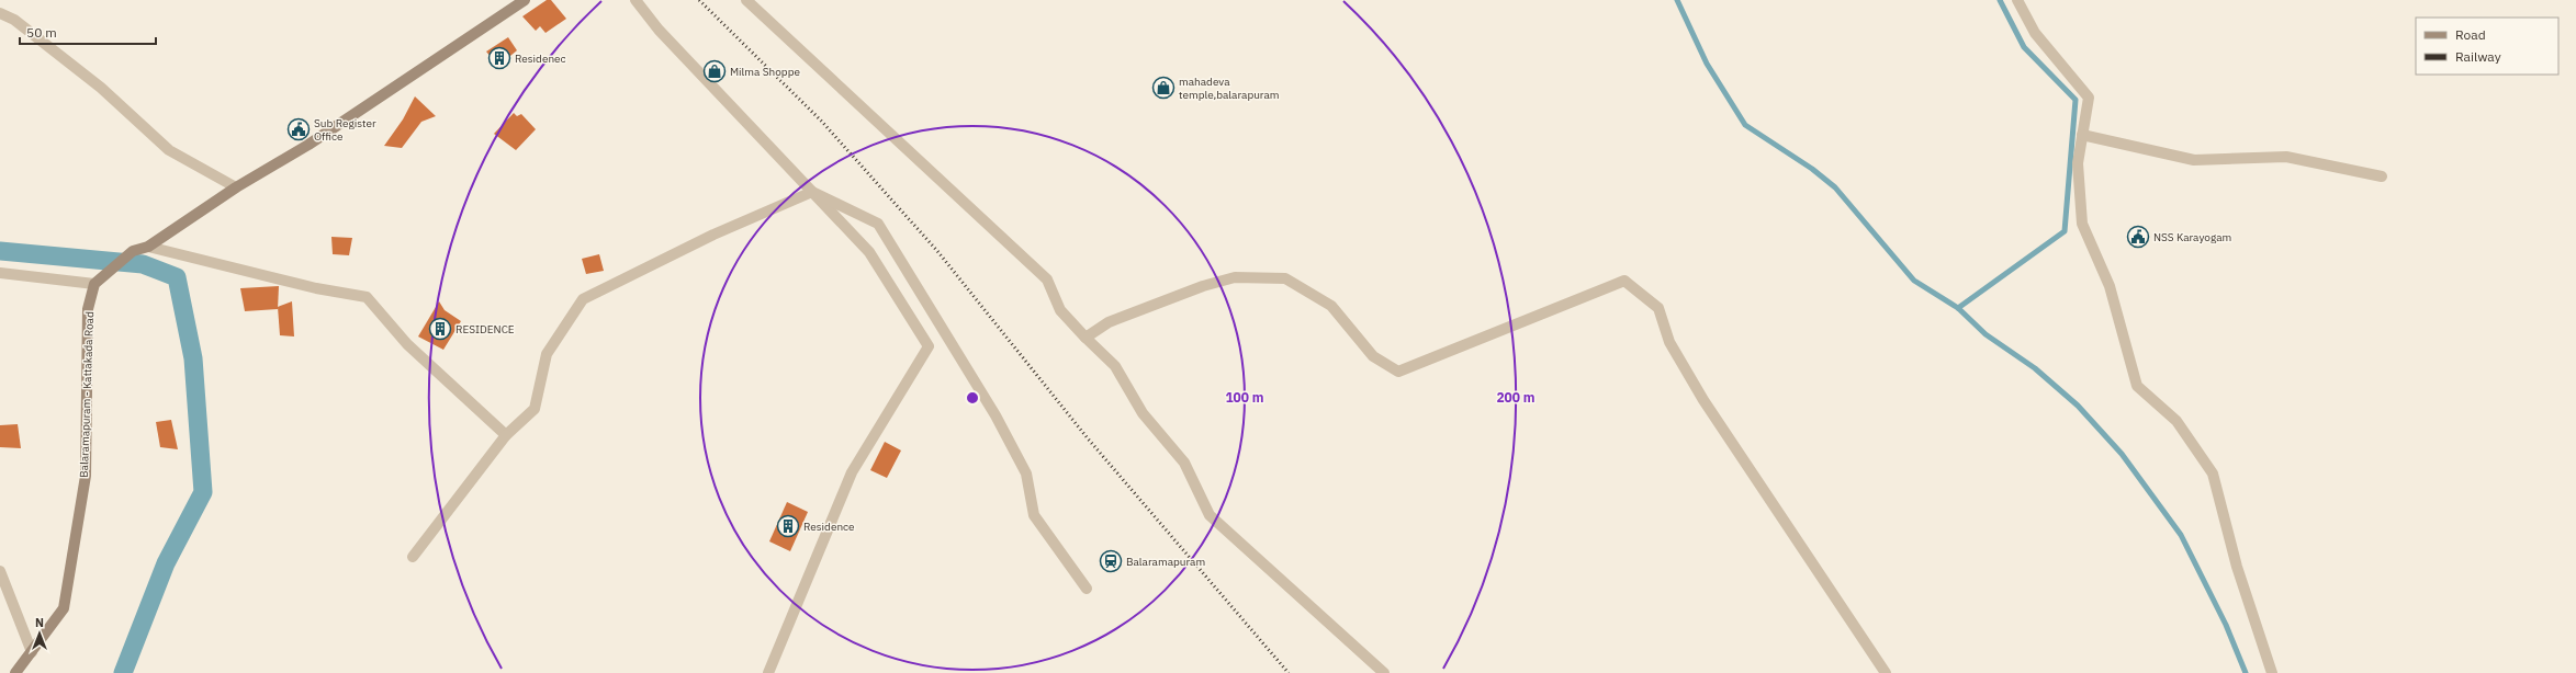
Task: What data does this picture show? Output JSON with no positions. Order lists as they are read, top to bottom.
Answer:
{
  "streets": {
    "main road": ["Balaramapuram - Kattakada Road"]
  },
  "places": {
    "building": ["Residenec", "RESIDENCE", "Residence"],
    "shop": ["Milma Shoppe", "mahadeva temple,balarapuram"],
    "public building": ["Sub Register Office", "NSS Karayogam"],
    "station": ["Balaramapuram"]
  },
  "legend": ["Road", "Railway"],
  "scale_bar": "50 m",
  "north": "top",
  "rings": ["100 m", "200 m"]
}
